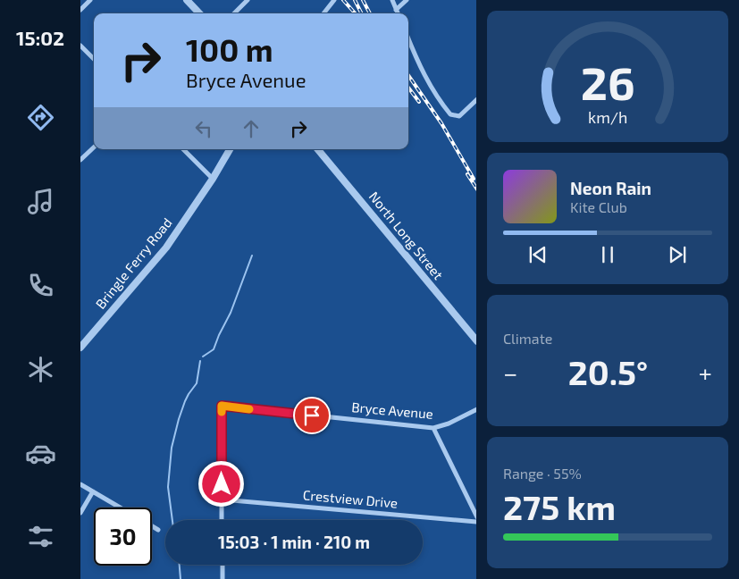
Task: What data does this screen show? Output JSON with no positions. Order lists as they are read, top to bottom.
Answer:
{
  "streets": {
    "street": [
      "North Long Street",
      "Bringle Ferry Road",
      "Bryce Avenue",
      "Crestview Drive"
    ]
  },
  "crossings": [
    ["Bryce Avenue", "Crestview Drive"]
  ],
  "page": {
    "tabs": "15:02",
    "turn": ["100 m", "Bryce Avenue"],
    "song": ["Neon Rain", "Kite Club"],
    "tile": [
      "Climate",
      ["Range · 55%", "275 km"]
    ],
    "heat": ["−", "20.5°", "+"],
    "limit": "30",
    "trip": "15:03 · 1 min · 210 m",
    "gauge": ["26", "km/h"]
  }
}
